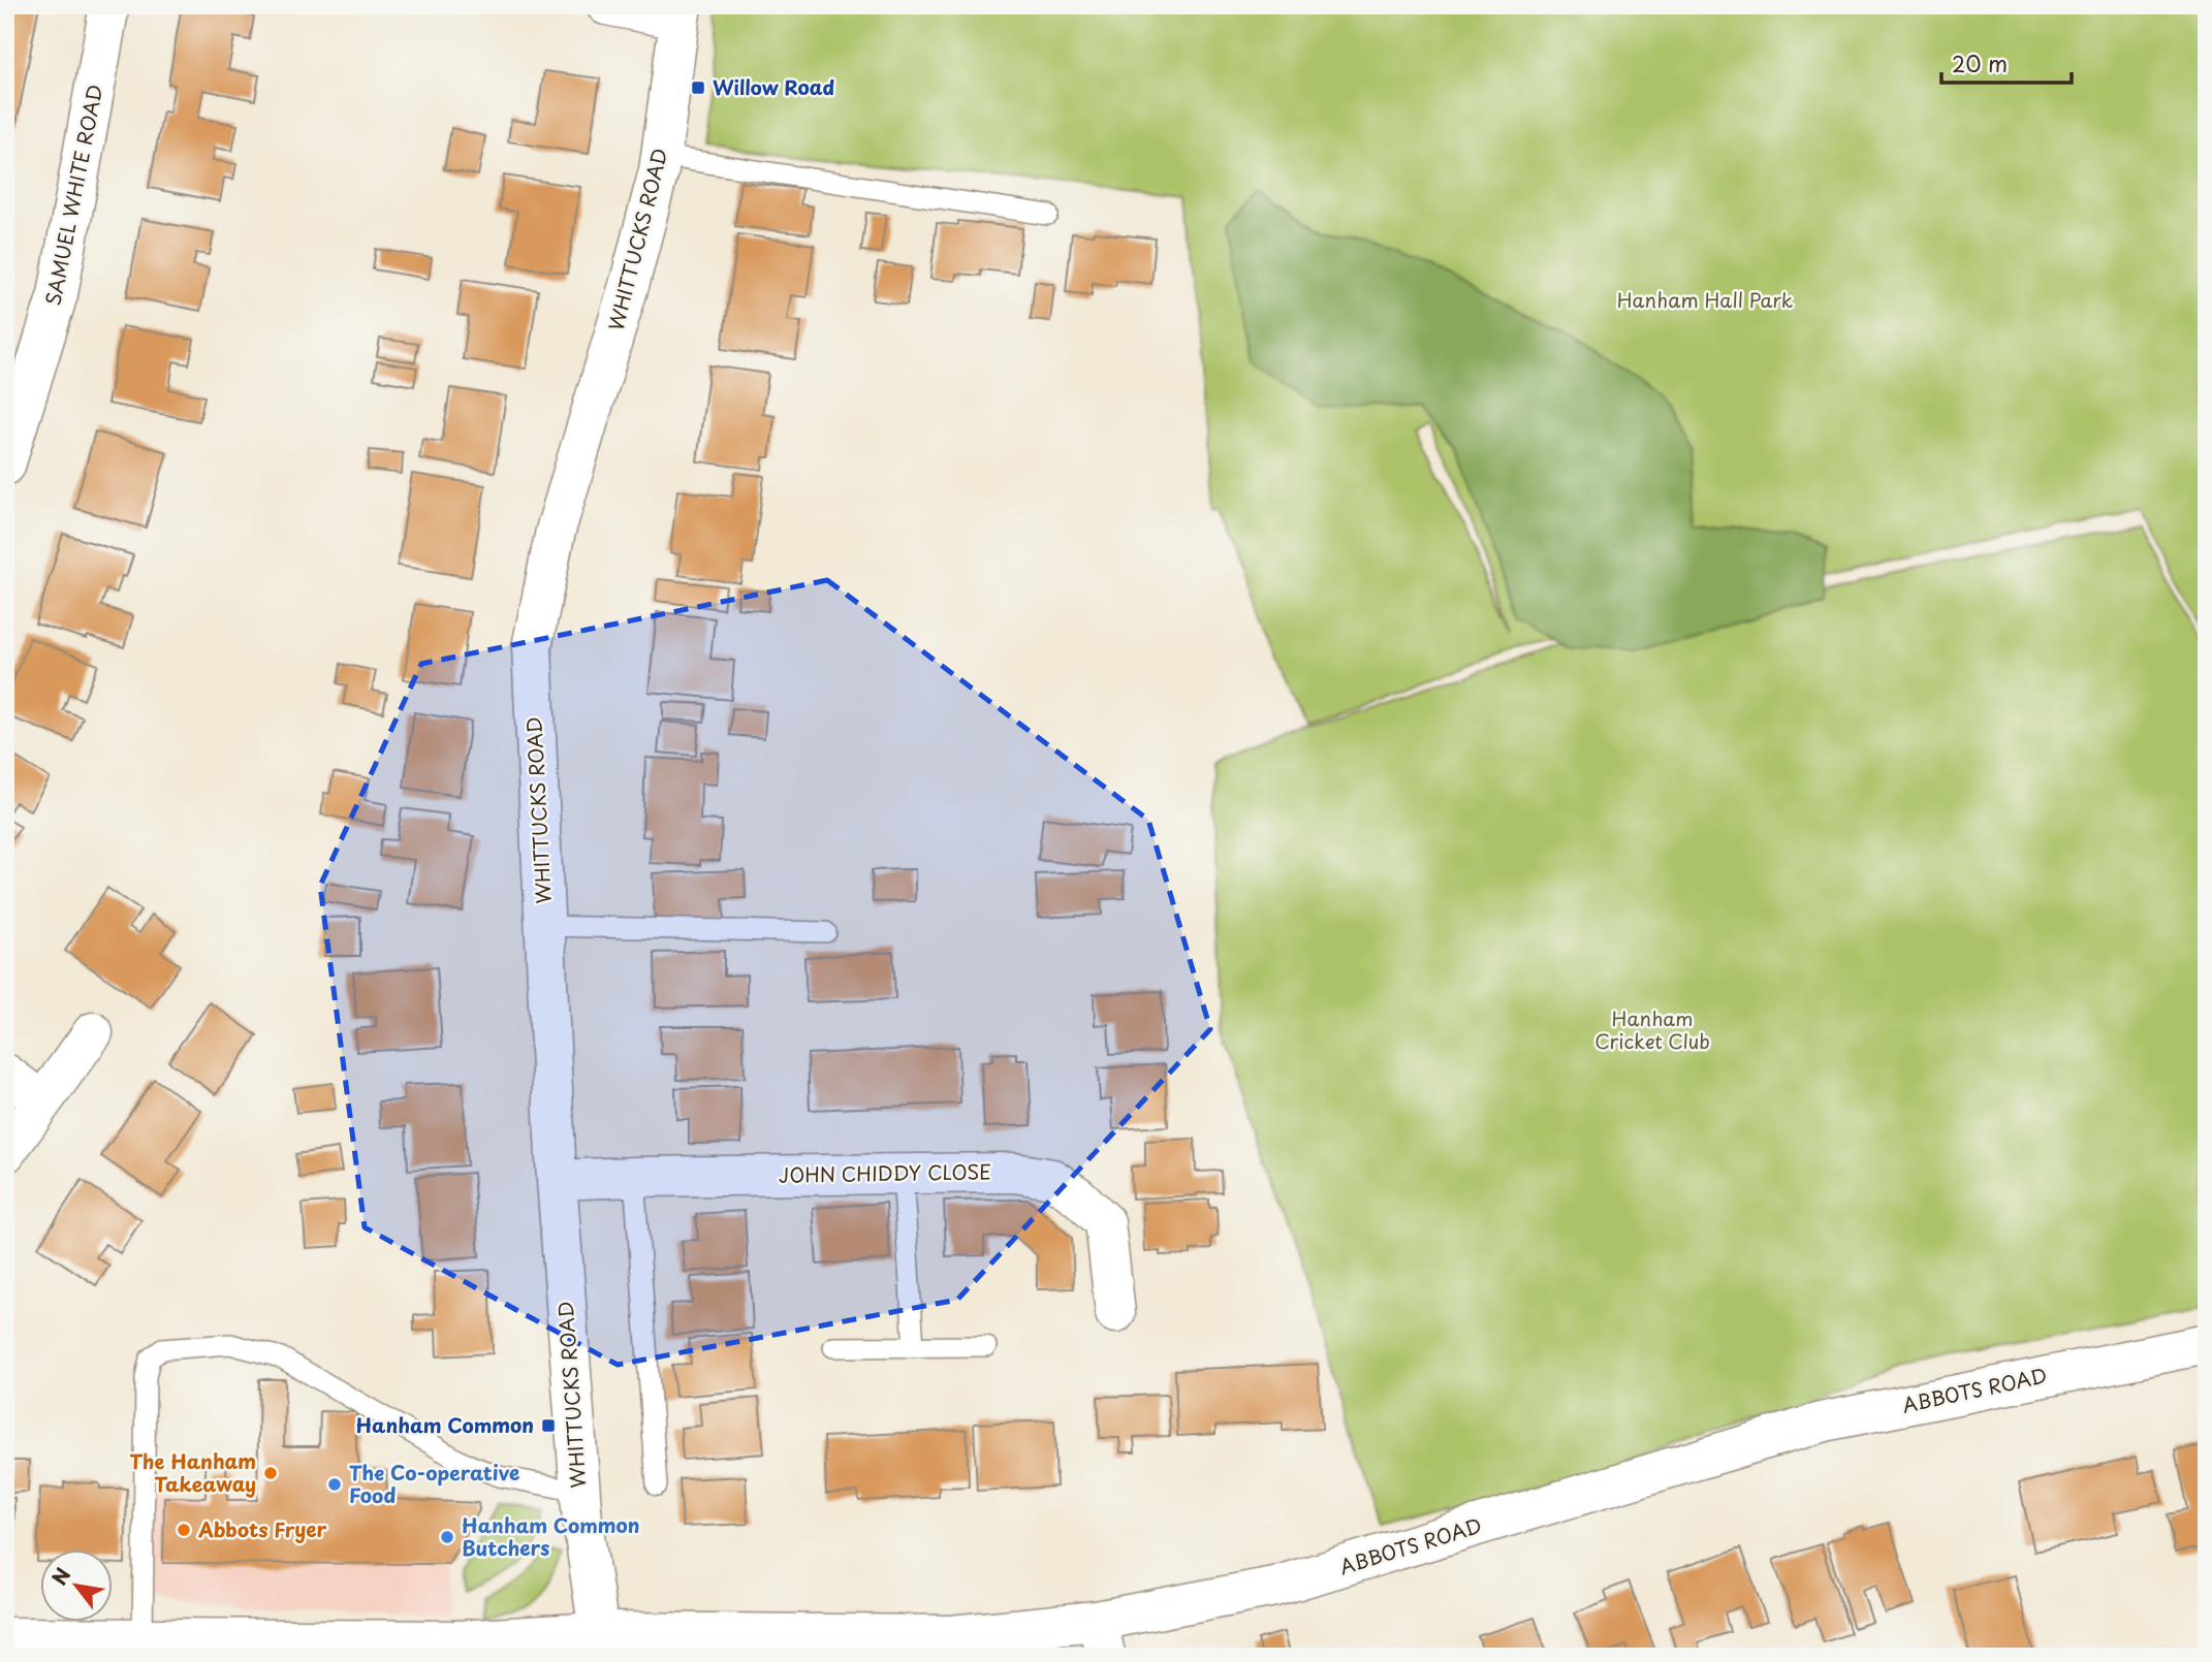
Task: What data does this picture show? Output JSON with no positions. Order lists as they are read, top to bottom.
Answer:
{
  "streets": {
    "street": [
      "SAMUEL WHITE ROAD",
      "WHITTUCKS ROAD",
      "JOHN CHIDDY CLOSE",
      "ABBOTS ROAD"
    ]
  },
  "crossings": [
    ["WHITTUCKS ROAD", "JOHN CHIDDY CLOSE"],
    ["WHITTUCKS ROAD", "ABBOTS ROAD"]
  ],
  "parks": ["Hanham Hall Park", "Hanham Cricket Club"],
  "places": {
    "transit": ["Willow Road", "Hanham Common"],
    "other": [
      "The Hanham Takeaway",
      "The Co-operative Food",
      "Abbots Fryer",
      "Hanham Common Butchers"
    ]
  },
  "scale_bar": "20 m",
  "north": "top left"
}
